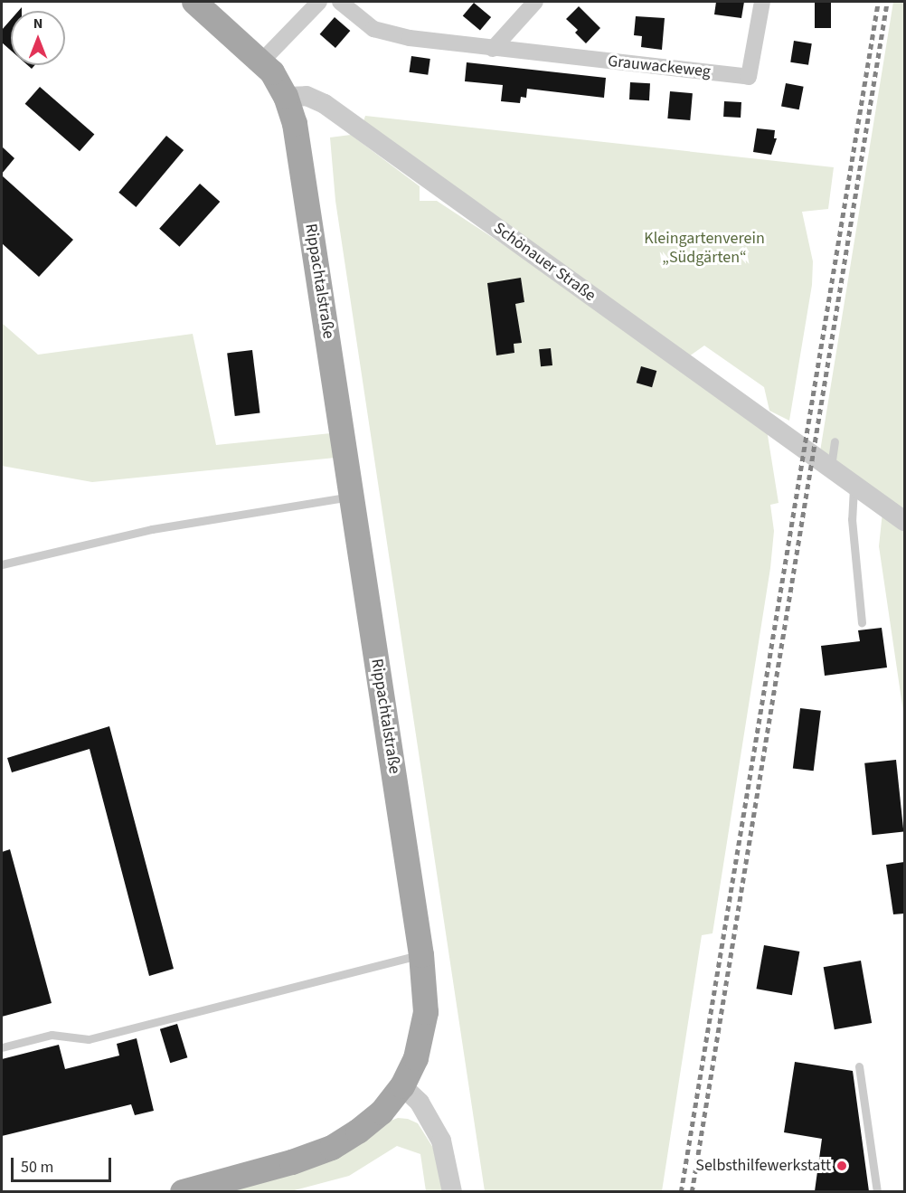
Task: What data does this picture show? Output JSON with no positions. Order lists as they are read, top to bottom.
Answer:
{
  "streets": {
    "main road": ["Rippachtalstraße"],
    "street": ["Grauwackeweg", "Schönauer Straße"]
  },
  "crossings": [
    ["Schönauer Straße", "Rippachtalstraße"]
  ],
  "parks": ["Kleingartenverein „Südgärten“"],
  "places": ["Selbsthilfewerkstatt"],
  "scale_bar": "50 m",
  "north": "top"
}
